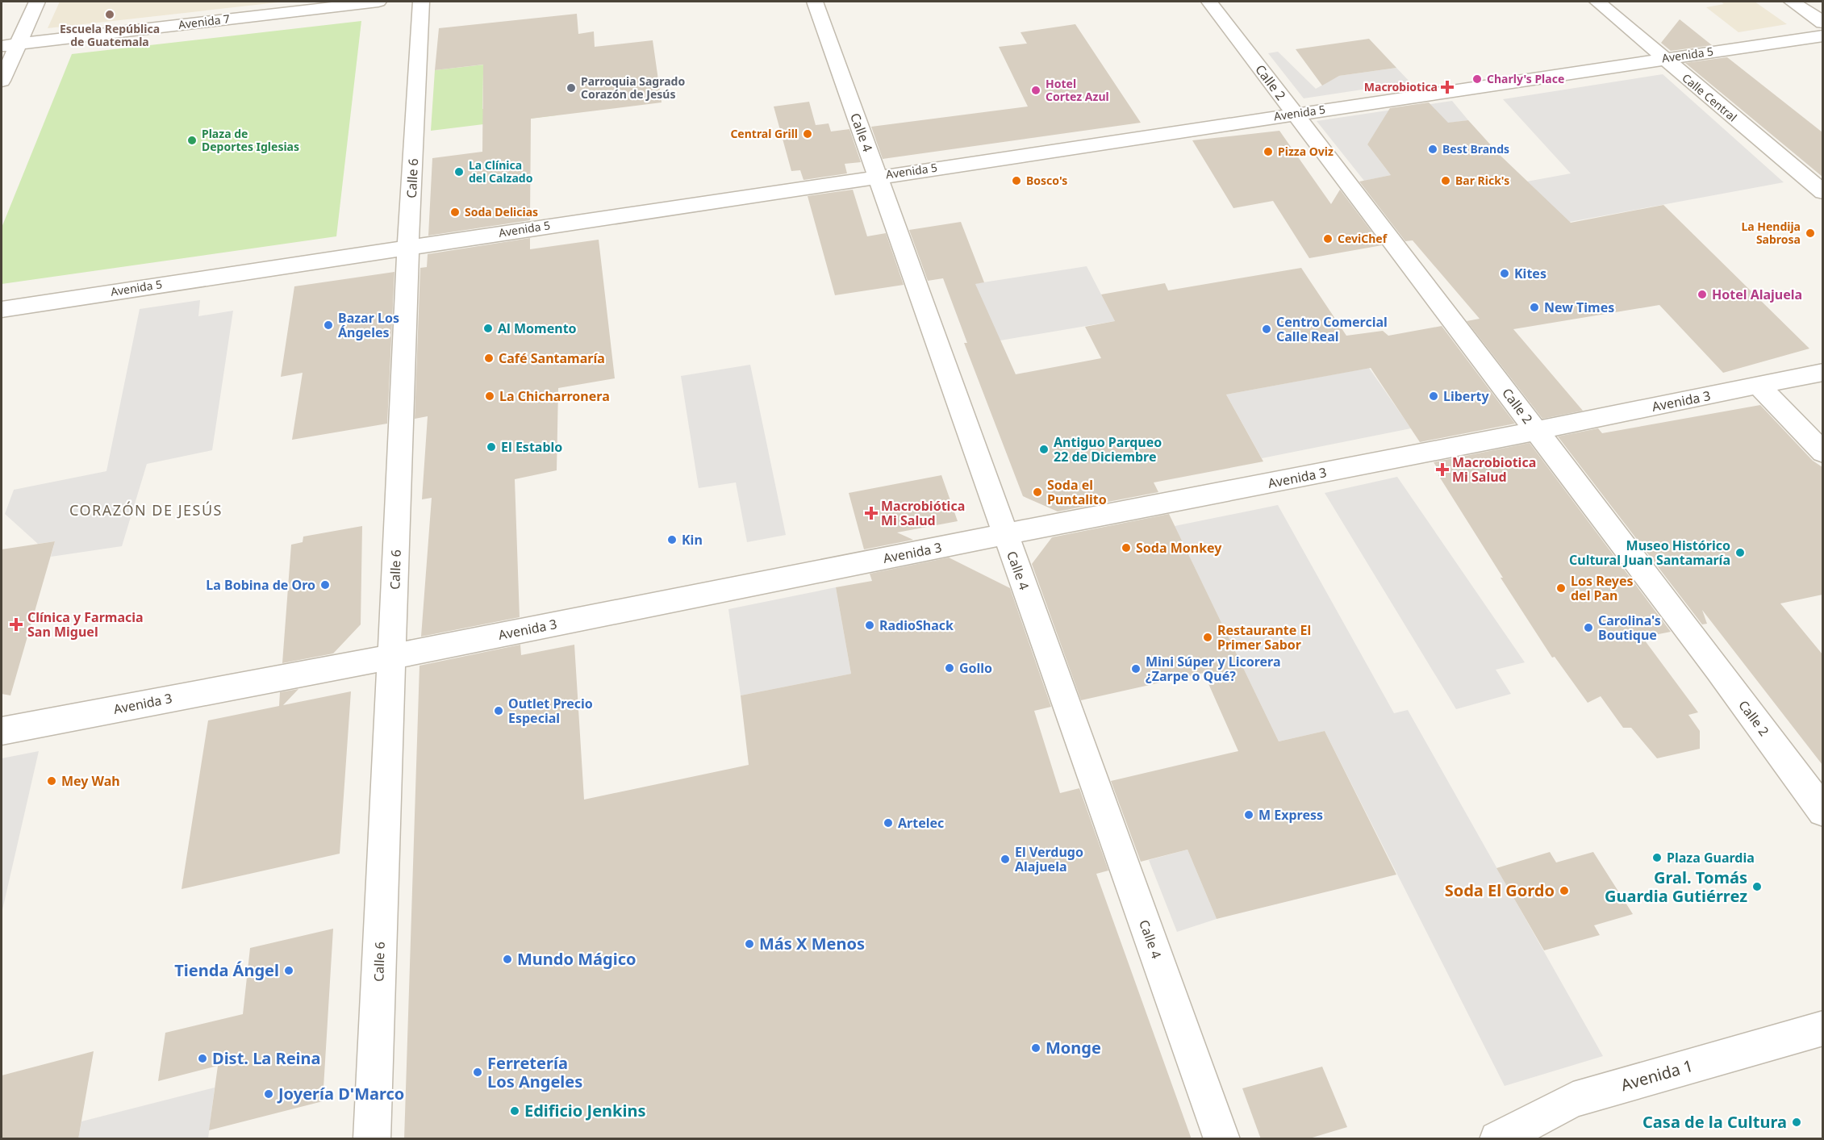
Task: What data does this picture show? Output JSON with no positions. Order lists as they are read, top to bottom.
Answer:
{
  "streets": {
    "street": [
      "Avenida 7",
      "Avenida 5",
      "Calle 2",
      "Calle Central",
      "Calle 4",
      "Calle 6",
      "Avenida 3",
      "Avenida 1"
    ]
  },
  "crossings": [
    ["Avenida 5", "Calle 2"],
    ["Avenida 5", "Calle Central"],
    ["Avenida 5", "Calle 4"],
    ["Avenida 5", "Calle 6"],
    ["Calle 2", "Avenida 3"],
    ["Calle 4", "Avenida 3"],
    ["Calle 6", "Avenida 3"]
  ],
  "districts": ["CORAZÓN DE JESÚS"],
  "places": {
    "other": [
      "Escuela República de Guatemala",
      "Charly's Place",
      "Parroquia Sagrado Corazón de Jesús",
      "Hotel Cortez Azul",
      "Central Grill",
      "Plaza de Deportes Iglesias",
      "Best Brands",
      "Pizza Oviz",
      "La Clínica del Calzado",
      "Bosco's",
      "Bar Rick's",
      "Soda Delicias",
      "La Hendija Sabrosa",
      "CeviChef",
      "Kites",
      "Hotel Alajuela",
      "New Times",
      "Bazar Los Ángeles",
      "Al Momento",
      "Centro Comercial Calle Real",
      "Café Santamaría",
      "La Chicharronera",
      "Liberty",
      "El Establo",
      "Antiguo Parqueo 22 de Diciembre",
      "Soda el Puntalito",
      "Kin",
      "Soda Monkey",
      "Museo Histórico Cultural Juan Santamaría",
      "La Bobina de Oro",
      "Los Reyes del Pan",
      "RadioShack",
      "Carolina's Boutique",
      "Restaurante El Primer Sabor",
      "Gollo",
      "Mini Súper y Licorera ¿Zarpe o Qué?",
      "Outlet Precio Especial",
      "Mey Wah",
      "M Express",
      "Artelec",
      "Plaza Guardia",
      "El Verdugo Alajuela",
      "Gral. Tomás Guardia Gutiérrez",
      "Soda El Gordo",
      "Más X Menos",
      "Mundo Mágico",
      "Tienda Ángel",
      "Monge",
      "Dist. La Reina",
      "Ferretería Los Angeles",
      "Joyería D'Marco",
      "Edificio Jenkins",
      "Casa de la Cultura"
    ],
    "health": [
      "Macrobiotica",
      "Macrobiotica Mi Salud",
      "Macrobiótica Mi Salud",
      "Clínica y Farmacia San Miguel"
    ]
  }
}
